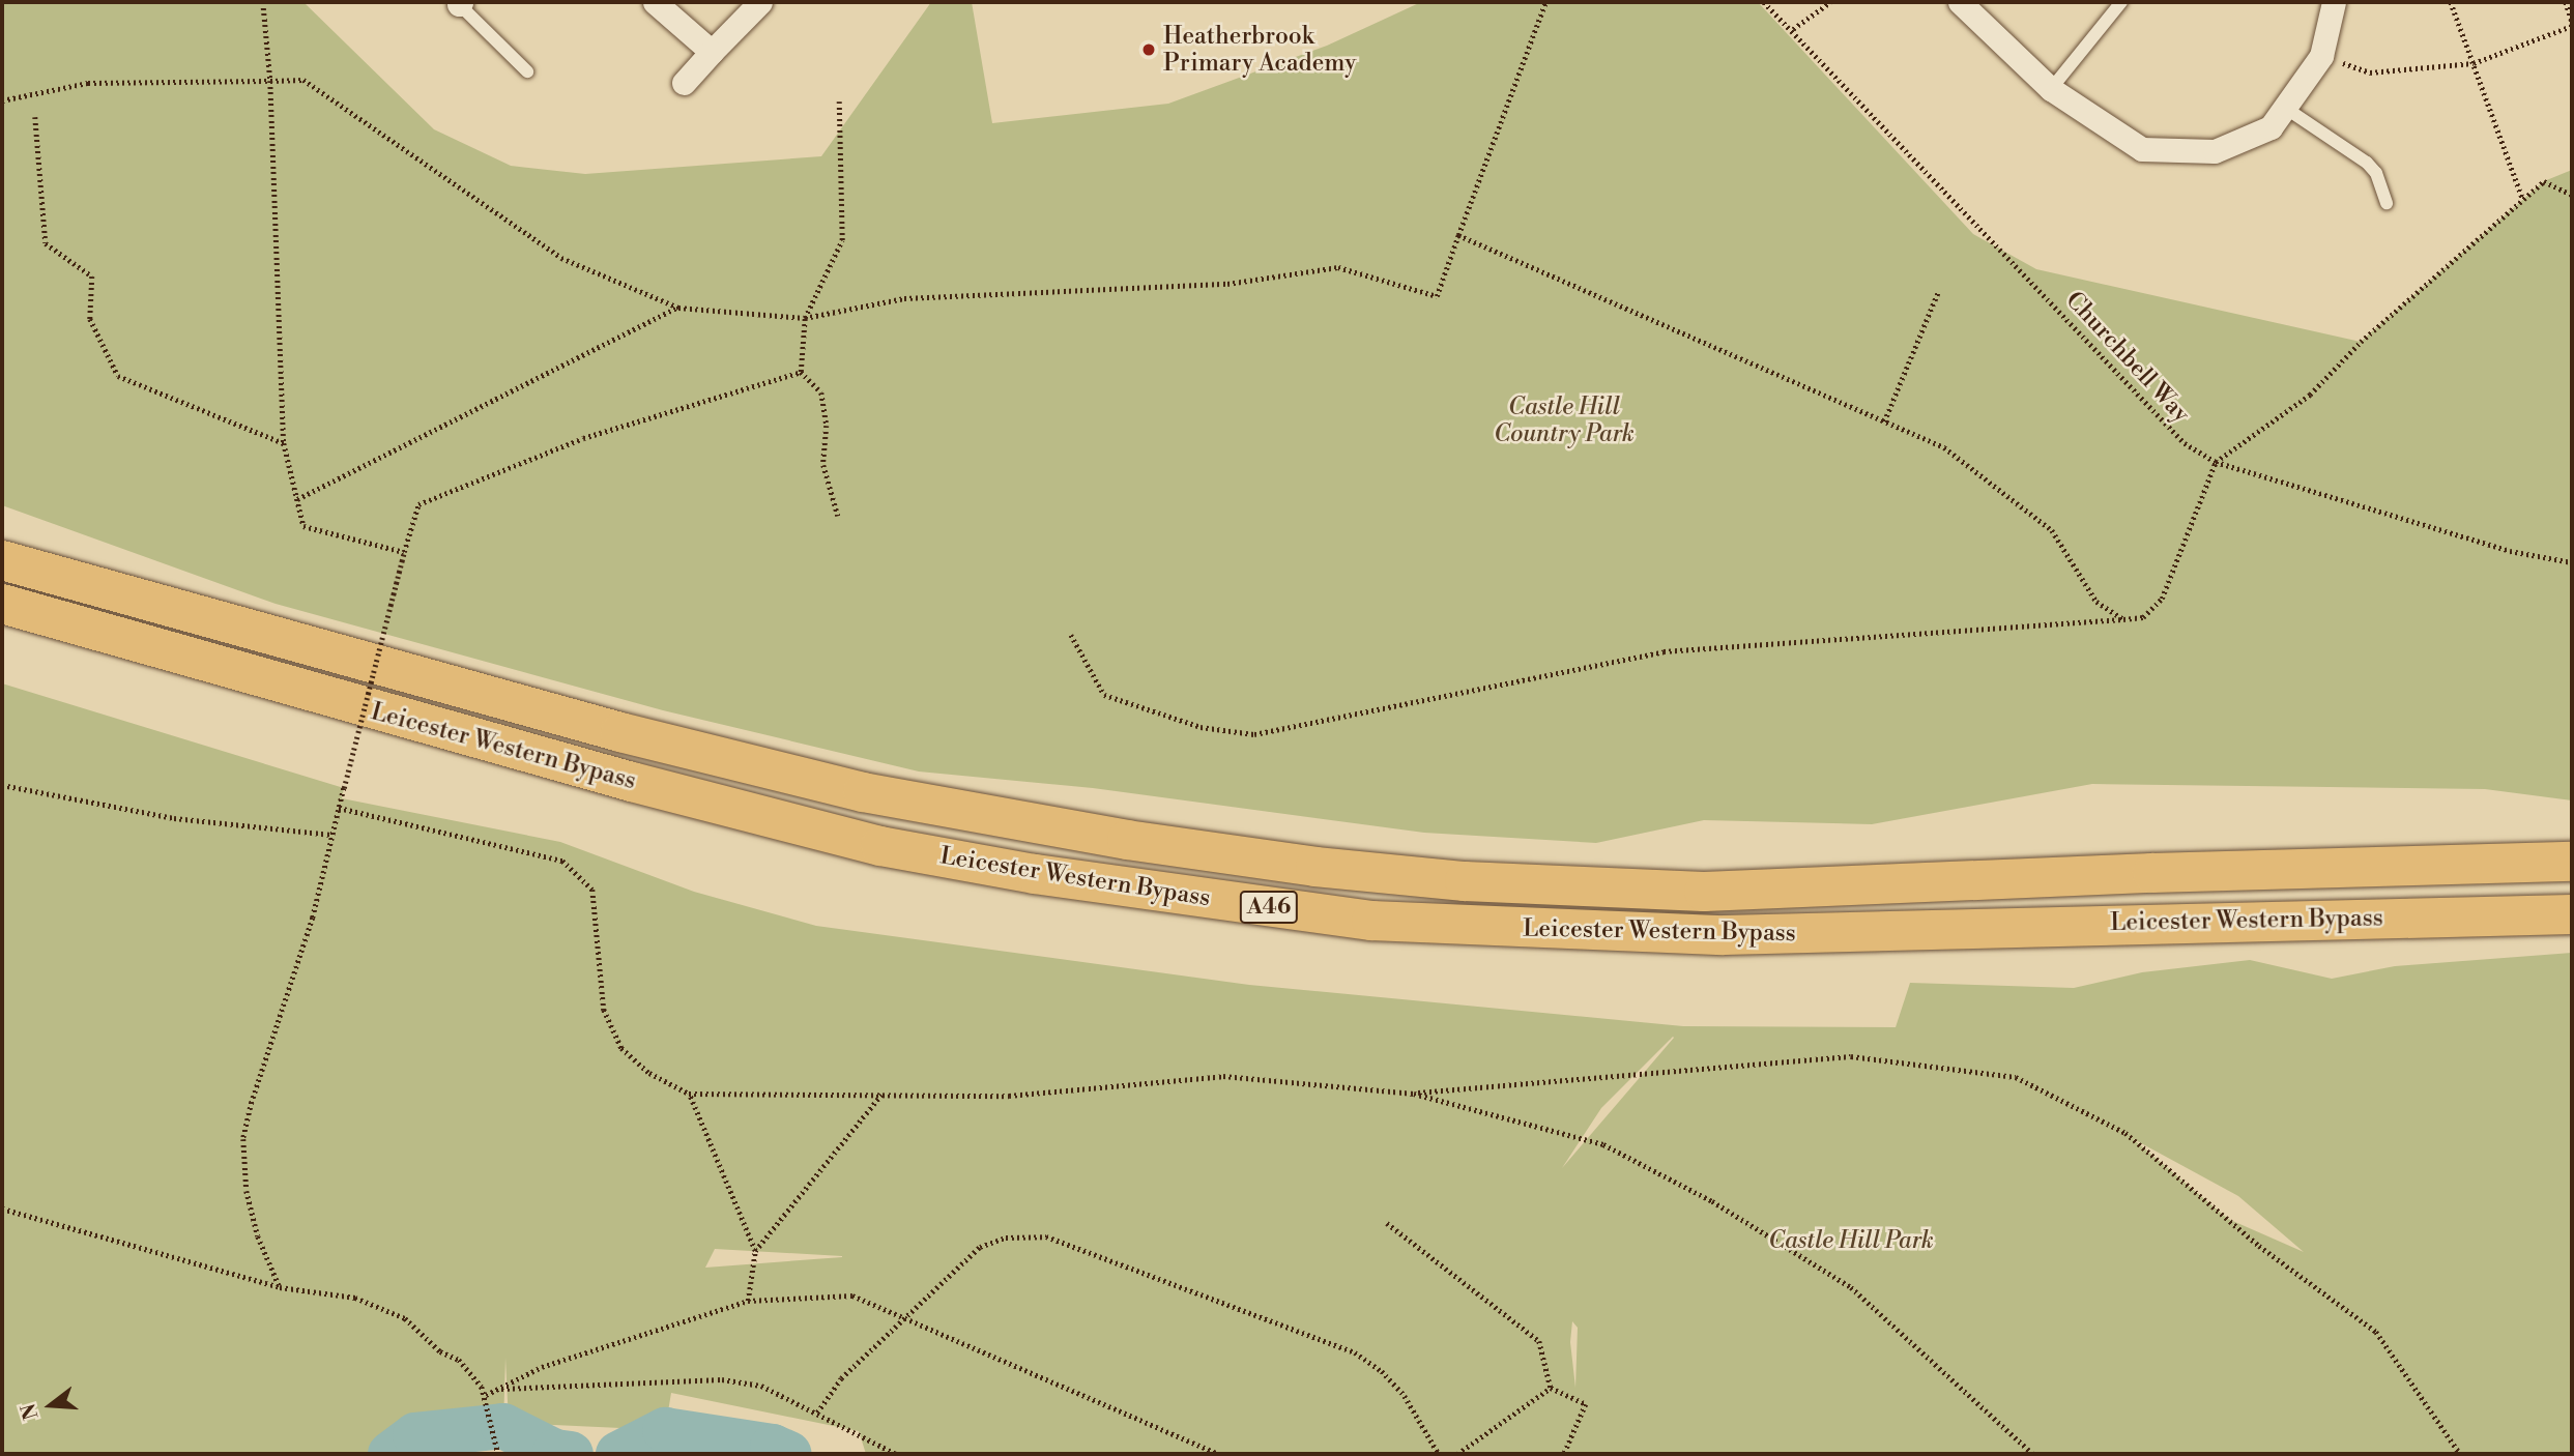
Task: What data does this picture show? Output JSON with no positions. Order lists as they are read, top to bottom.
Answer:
{
  "streets": {
    "highway": ["Leicester Western Bypass", "A46"],
    "path": ["Churchbell Way"]
  },
  "parks": ["Castle Hill Country Park", "Castle Hill Park"],
  "places": ["Heatherbrook Primary Academy"],
  "north": "left"
}
